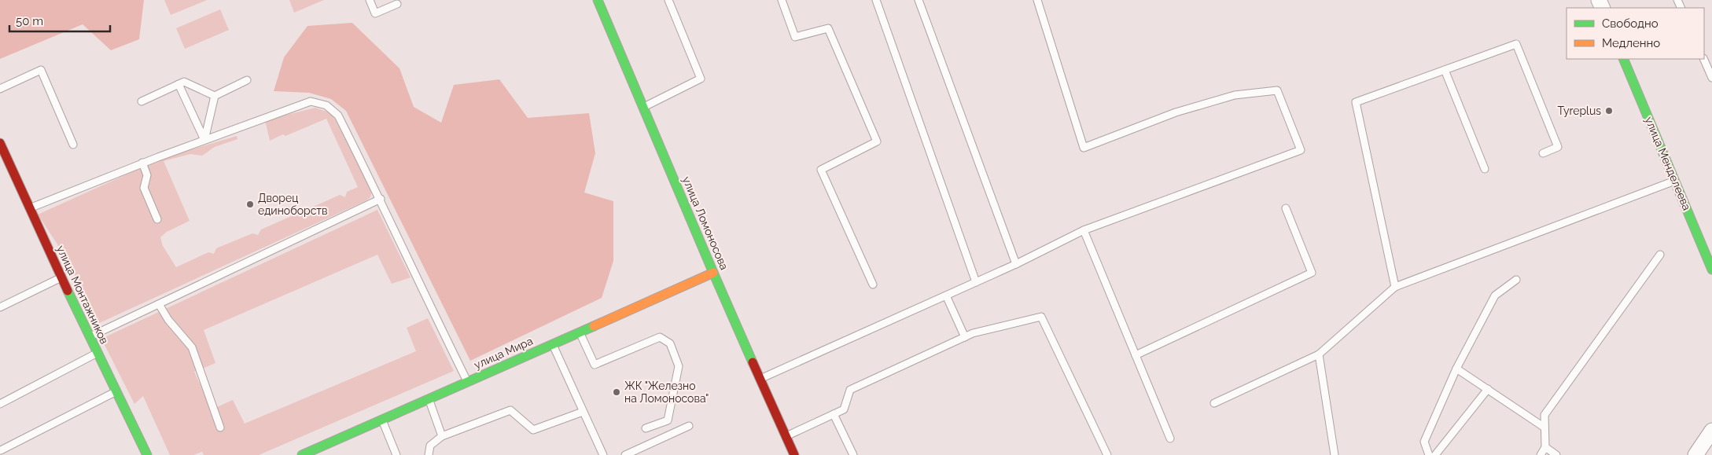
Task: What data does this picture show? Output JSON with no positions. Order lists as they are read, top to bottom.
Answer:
{
  "streets": {
    "main road": [
      "улица Менделеева",
      "улица Ломоносова",
      "улица Монтажников",
      "улица Мира"
    ]
  },
  "crossings": [
    ["улица Ломоносова", "улица Мира"]
  ],
  "places": ["Tyreplus", "Дворец единоборств", "ЖК \"Железно на Ломоносова\""],
  "legend": ["Свободно", "Медленно"],
  "scale_bar": "50 m"
}
